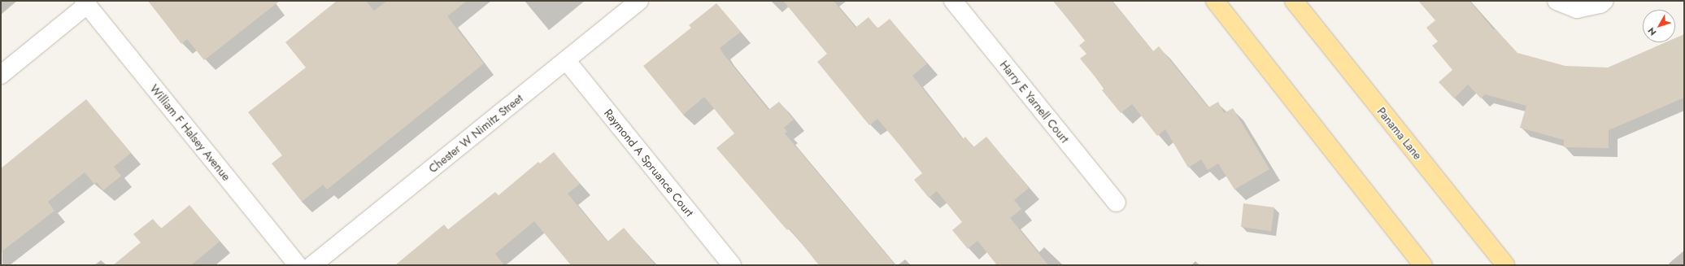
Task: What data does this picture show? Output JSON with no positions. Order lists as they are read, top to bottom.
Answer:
{
  "streets": {
    "main road": ["Panama Lane"],
    "street": [
      "Harry E Yarnell Court",
      "William F Halsey Avenue",
      "Chester W Nimitz Street",
      "Raymond A Spruance Court"
    ]
  },
  "crossings": [
    ["Chester W Nimitz Street", "Raymond A Spruance Court"]
  ],
  "north": "bottom left"
}
